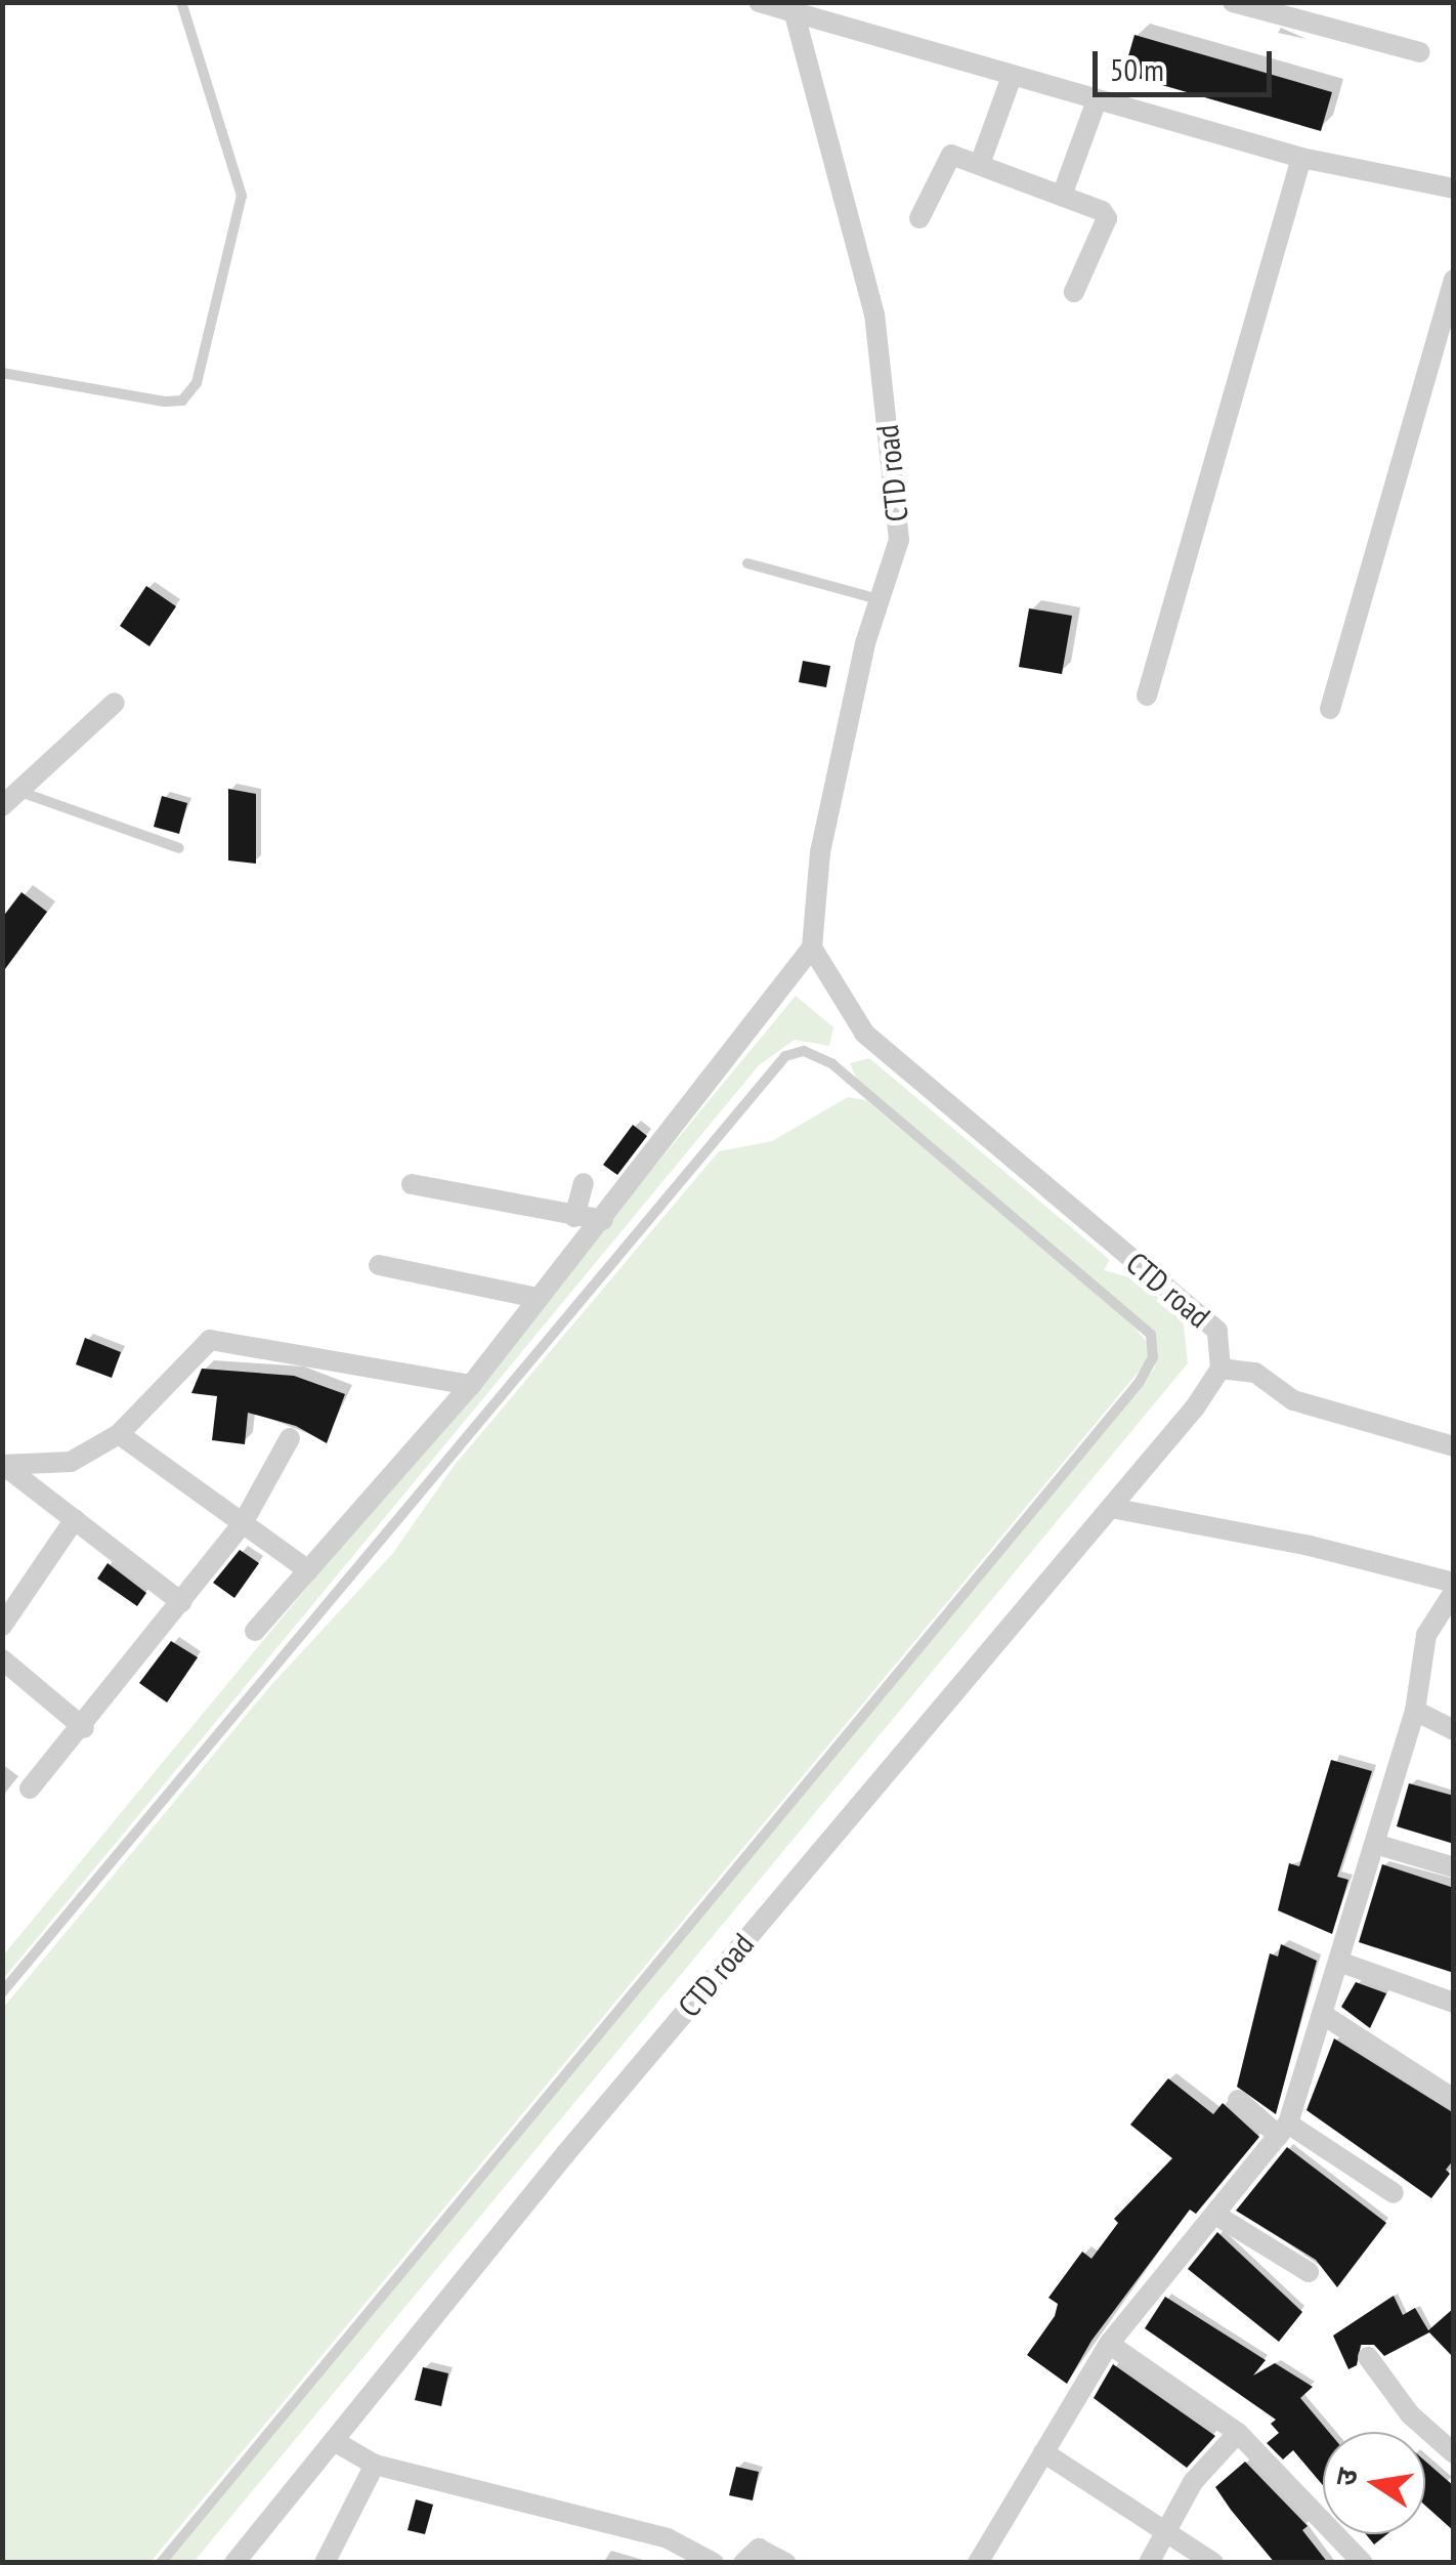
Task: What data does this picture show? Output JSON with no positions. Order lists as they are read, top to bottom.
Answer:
{
  "streets": {
    "street": ["CTD road"]
  },
  "scale_bar": "50 m",
  "north": "left"
}
